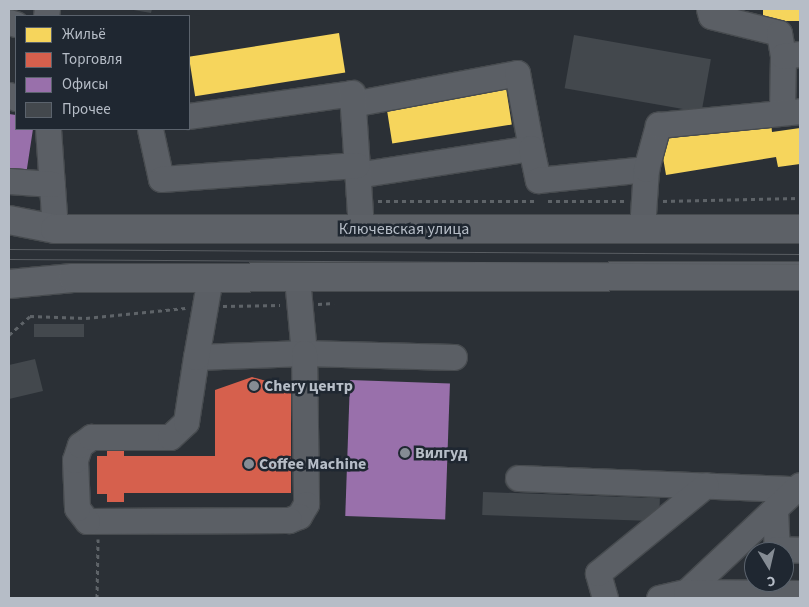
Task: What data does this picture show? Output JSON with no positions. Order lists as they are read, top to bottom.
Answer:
{
  "streets": {
    "main road": ["Ключевская улица"]
  },
  "places": ["Chery центр", "Вилгуд", "Coffee Machine"],
  "legend": [
    "Жильё",
    "Торговля",
    "Офисы",
    "Прочее"
  ],
  "north": "bottom"
}
